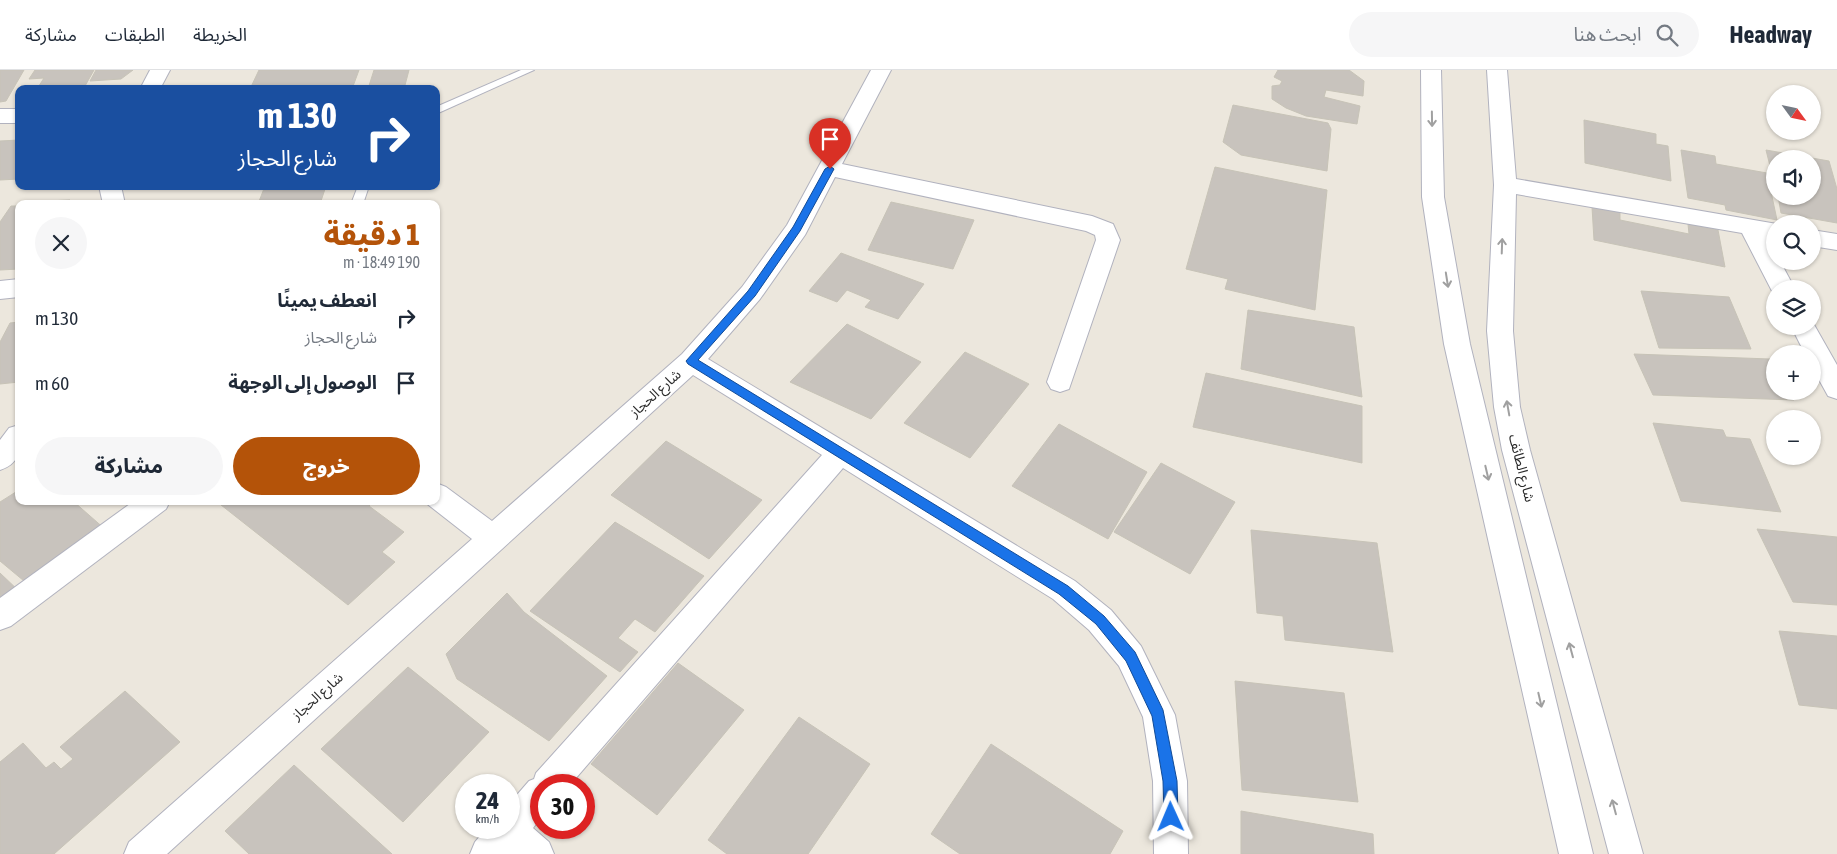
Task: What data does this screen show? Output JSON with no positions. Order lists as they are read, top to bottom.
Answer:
{
  "streets": {
    "street": ["شارع الحجاز", "شارع الطائف"]
  },
  "north": "bottom right",
  "page": {
    "header": "Headway",
    "search": "ابحث هنا",
    "nav": ["الخريطة", "الطبقات", "مشاركة"],
    "map_buttons": ["+", "−"],
    "turn": ["130 m", "شارع الحجاز"],
    "heading": ["1 دقيقة", "190 m · 18:49"],
    "list": [
      {
        "name": "انعطف يمينًا",
        "note": "شارع الحجاز",
        "value": "130 m"
      },
      {
        "name": "الوصول إلى الوجهة",
        "value": "60 m"
      }
    ],
    "buttons": ["خروج", "مشاركة"],
    "speed": "24 km/h",
    "limit": "30"
  }
}
